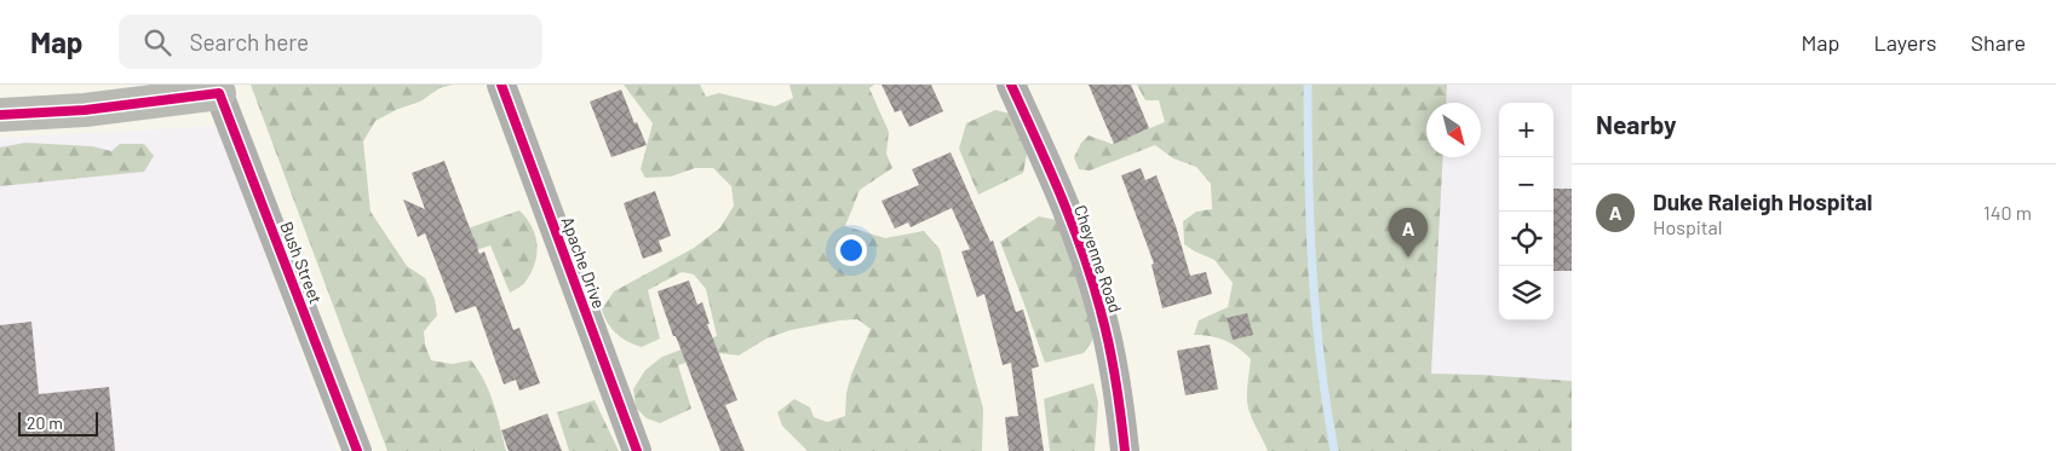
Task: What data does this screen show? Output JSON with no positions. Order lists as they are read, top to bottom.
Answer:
{
  "streets": {
    "street": ["Cheyenne Road", "Bush Street", "Apache Drive"]
  },
  "scale_bar": "20 m",
  "north": "bottom right",
  "page": {
    "header": "Map",
    "search": "Search here",
    "nav": ["Map", "Layers", "Share"],
    "heading": "Nearby",
    "map_buttons": ["+", "−"],
    "list": [
      {
        "mark": "A",
        "name": "Duke Raleigh Hospital",
        "note": "Hospital",
        "value": "140 m"
      }
    ],
    "pins": "A",
    "scale": "20 m"
  }
}
